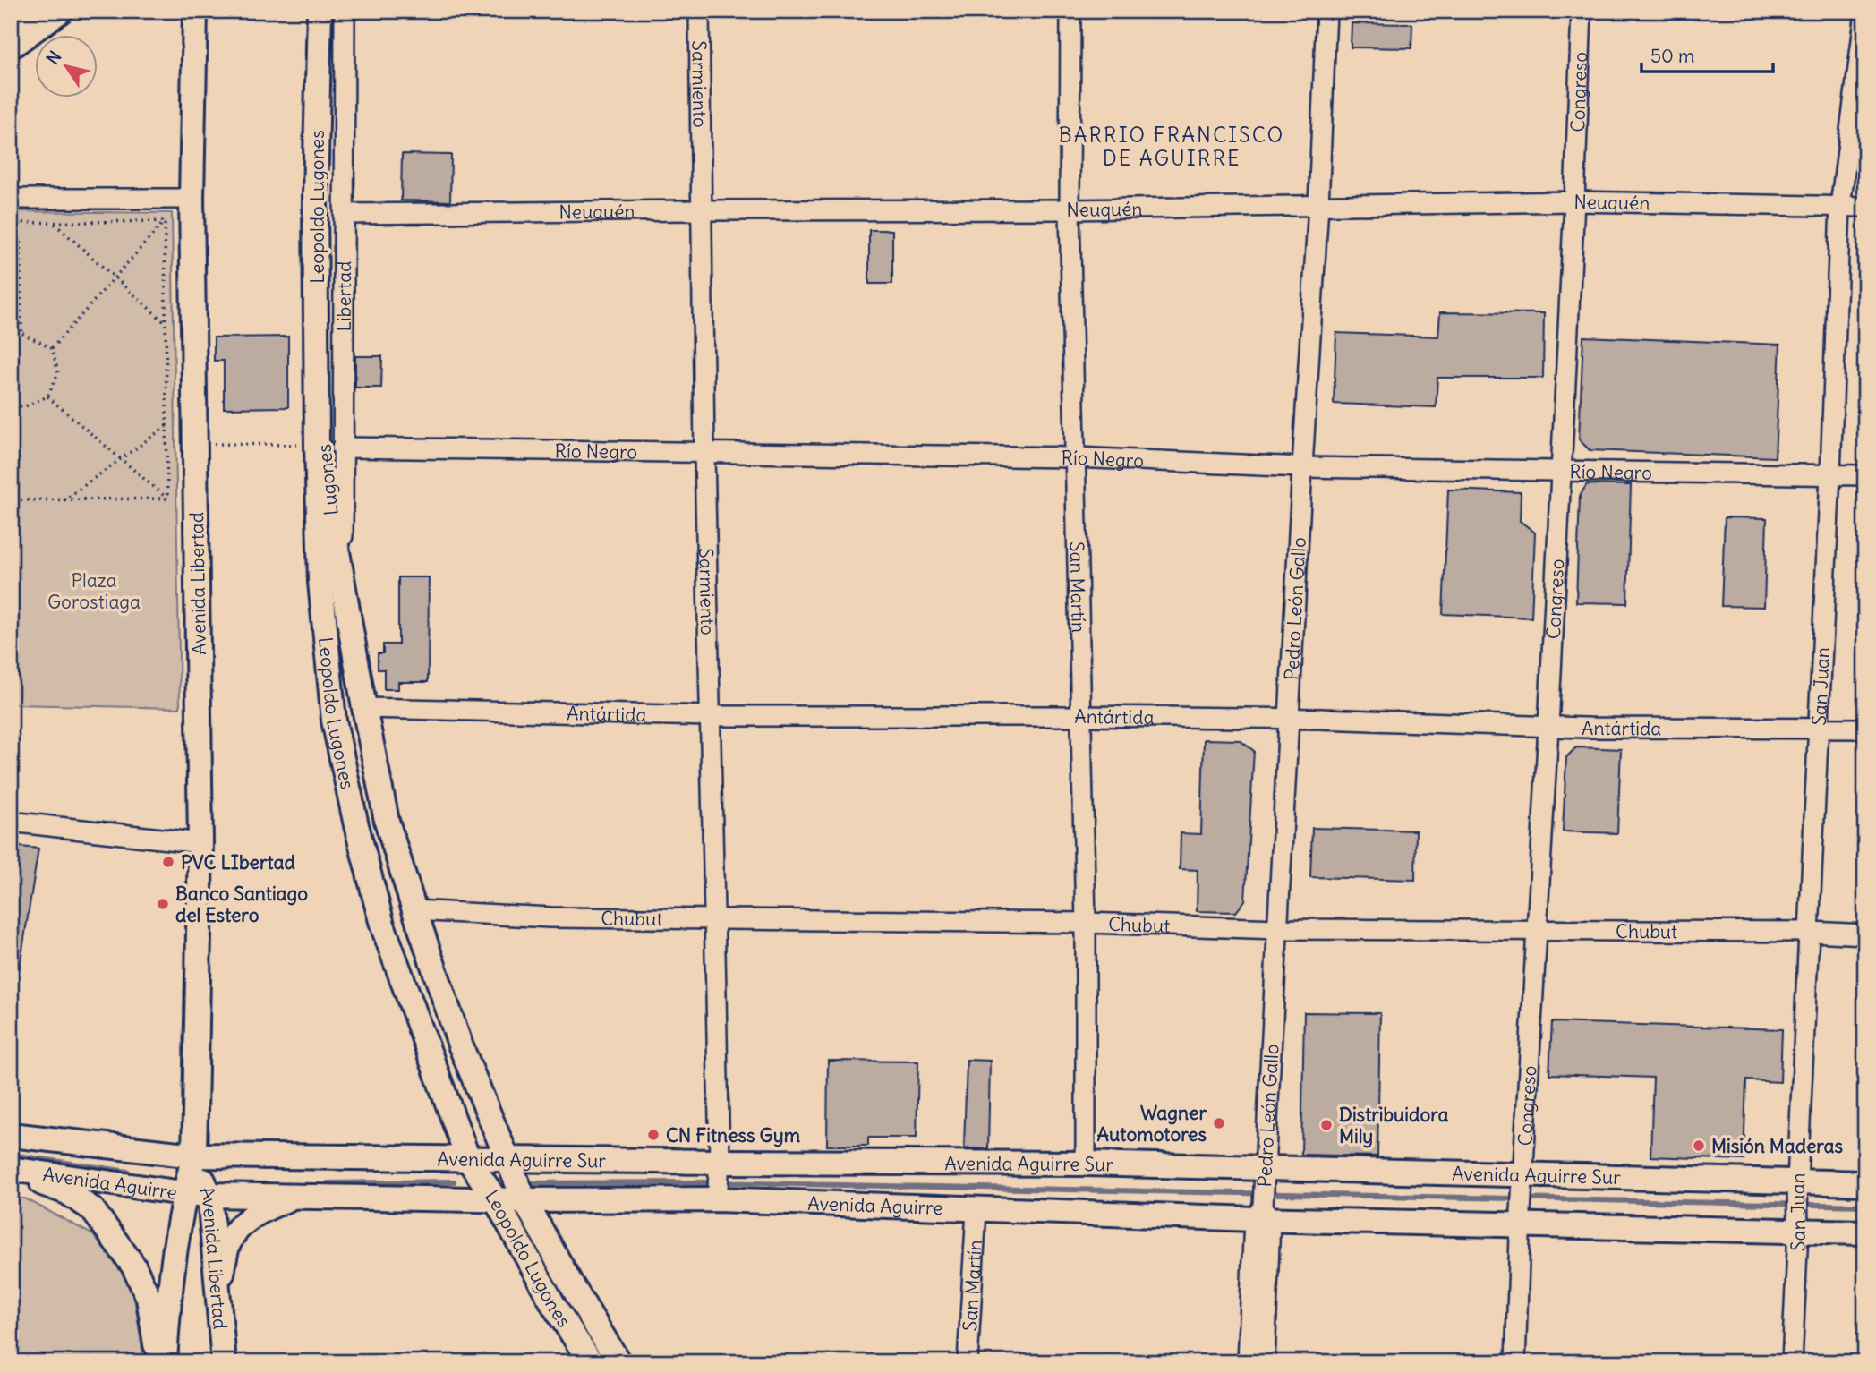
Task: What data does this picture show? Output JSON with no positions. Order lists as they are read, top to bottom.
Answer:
{
  "streets": {
    "main road": [
      "Leopoldo Lugones",
      "Lugones",
      "Avenida Libertad",
      "Avenida Aguirre Sur",
      "Avenida Aguirre"
    ],
    "street": [
      "Sarmiento",
      "Congreso",
      "Neuquén",
      "Libertad",
      "Río Negro",
      "San Martín",
      "Pedro León Gallo",
      "San Juan",
      "Antártida",
      "Chubut"
    ]
  },
  "crossings": [
    ["Sarmiento", "Neuquén"],
    ["Sarmiento", "Río Negro"],
    ["Sarmiento", "Antártida"],
    ["Sarmiento", "Chubut"],
    ["Sarmiento", "Avenida Aguirre Sur"],
    ["Sarmiento", "Avenida Aguirre"],
    ["Congreso", "Neuquén"],
    ["Congreso", "Río Negro"],
    ["Congreso", "Antártida"],
    ["Congreso", "Chubut"],
    ["Congreso", "Avenida Aguirre Sur"],
    ["Neuquén", "Libertad"],
    ["Neuquén", "San Martín"],
    ["Neuquén", "Pedro León Gallo"],
    ["Neuquén", "San Juan"],
    ["Leopoldo Lugones", "Libertad"],
    ["Leopoldo Lugones", "Lugones"],
    ["Leopoldo Lugones", "Antártida"],
    ["Leopoldo Lugones", "Chubut"],
    ["Leopoldo Lugones", "Avenida Aguirre Sur"],
    ["Leopoldo Lugones", "Avenida Aguirre"],
    ["Libertad", "Río Negro"],
    ["Libertad", "Lugones"],
    ["Río Negro", "San Martín"],
    ["Río Negro", "Pedro León Gallo"],
    ["Río Negro", "San Juan"],
    ["Avenida Libertad", "Avenida Aguirre Sur"],
    ["Avenida Libertad", "Avenida Aguirre"],
    ["San Martín", "Antártida"],
    ["San Martín", "Chubut"],
    ["San Martín", "Avenida Aguirre Sur"],
    ["San Martín", "Avenida Aguirre"],
    ["Pedro León Gallo", "Antártida"],
    ["Pedro León Gallo", "Chubut"],
    ["Pedro León Gallo", "Avenida Aguirre Sur"],
    ["Pedro León Gallo", "Avenida Aguirre"],
    ["San Juan", "Antártida"],
    ["San Juan", "Chubut"],
    ["San Juan", "Avenida Aguirre Sur"],
    ["Avenida Aguirre Sur", "Avenida Aguirre"]
  ],
  "districts": ["BARRIO FRANCISCO DE AGUIRRE"],
  "parks": ["Plaza Gorostiaga"],
  "places": [
    "PVC LIbertad",
    "Banco Santiago del Estero",
    "Wagner Automotores",
    "Distribuidora Mily",
    "CN Fitness Gym",
    "Misión Maderas"
  ],
  "scale_bar": "50 m",
  "north": "top left"
}
